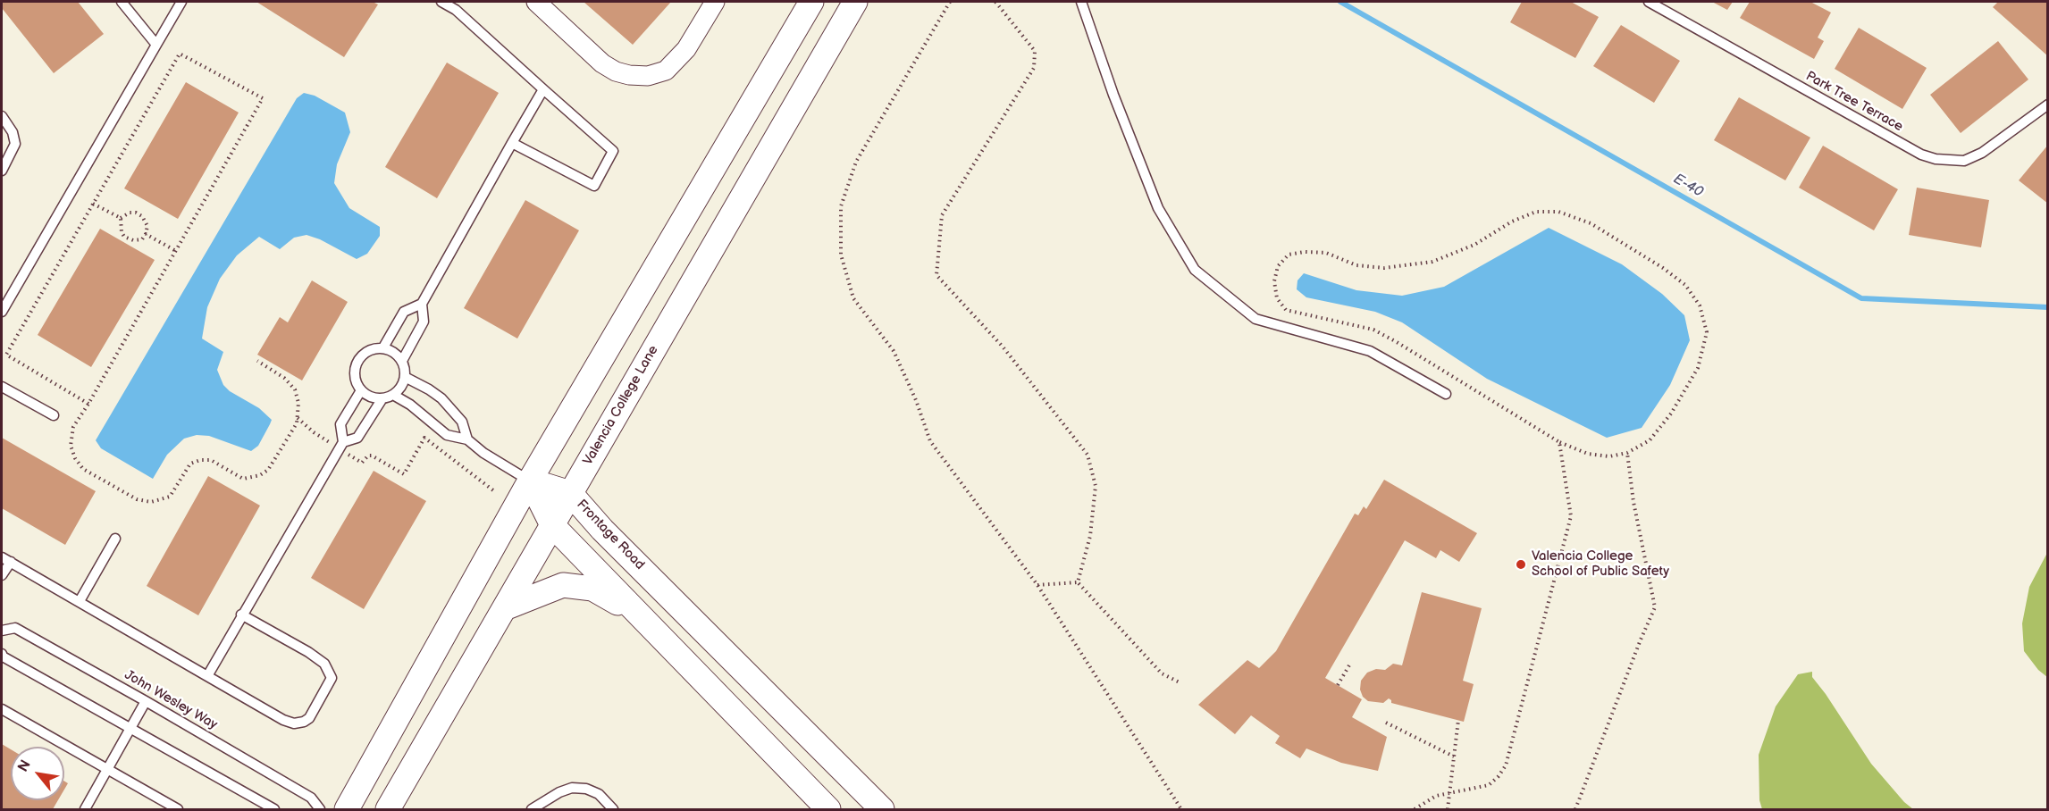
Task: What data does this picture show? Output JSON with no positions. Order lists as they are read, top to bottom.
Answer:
{
  "streets": {
    "street": ["Valencia College Lane", "Frontage Road"],
    "lane": ["Park Tree Terrace", "John Wesley Way"]
  },
  "crossings": [
    ["Valencia College Lane", "Frontage Road"]
  ],
  "water": ["E-40"],
  "places": ["Valencia College School of Public Safety"],
  "north": "top left"
}
